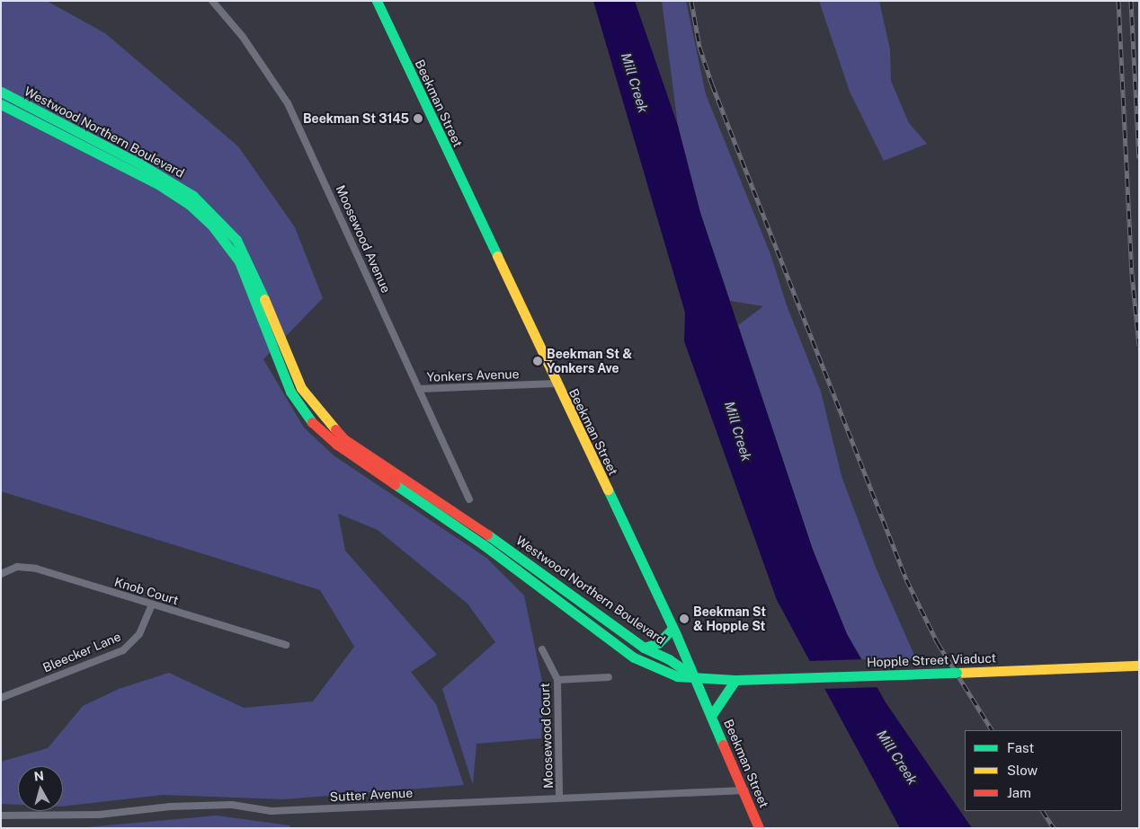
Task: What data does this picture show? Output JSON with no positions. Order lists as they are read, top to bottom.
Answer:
{
  "streets": {
    "main road": ["Beekman Street", "Westwood Northern Boulevard", "Hopple Street Viaduct"],
    "street": [
      "Moosewood Avenue",
      "Yonkers Avenue",
      "Knob Court",
      "Bleecker Lane",
      "Moosewood Court",
      "Sutter Avenue"
    ]
  },
  "crossings": [
    ["Beekman Street", "Westwood Northern Boulevard"],
    ["Beekman Street", "Yonkers Avenue"],
    ["Beekman Street", "Hopple Street Viaduct"],
    ["Beekman Street", "Sutter Avenue"],
    ["Westwood Northern Boulevard", "Hopple Street Viaduct"],
    ["Moosewood Avenue", "Yonkers Avenue"],
    ["Knob Court", "Bleecker Lane"],
    ["Moosewood Court", "Sutter Avenue"]
  ],
  "water": ["Mill Creek"],
  "places": ["Beekman St 3145", "Beekman St & Yonkers Ave", "Beekman St & Hopple St"],
  "legend": ["Fast", "Slow", "Jam"],
  "north": "top"
}
